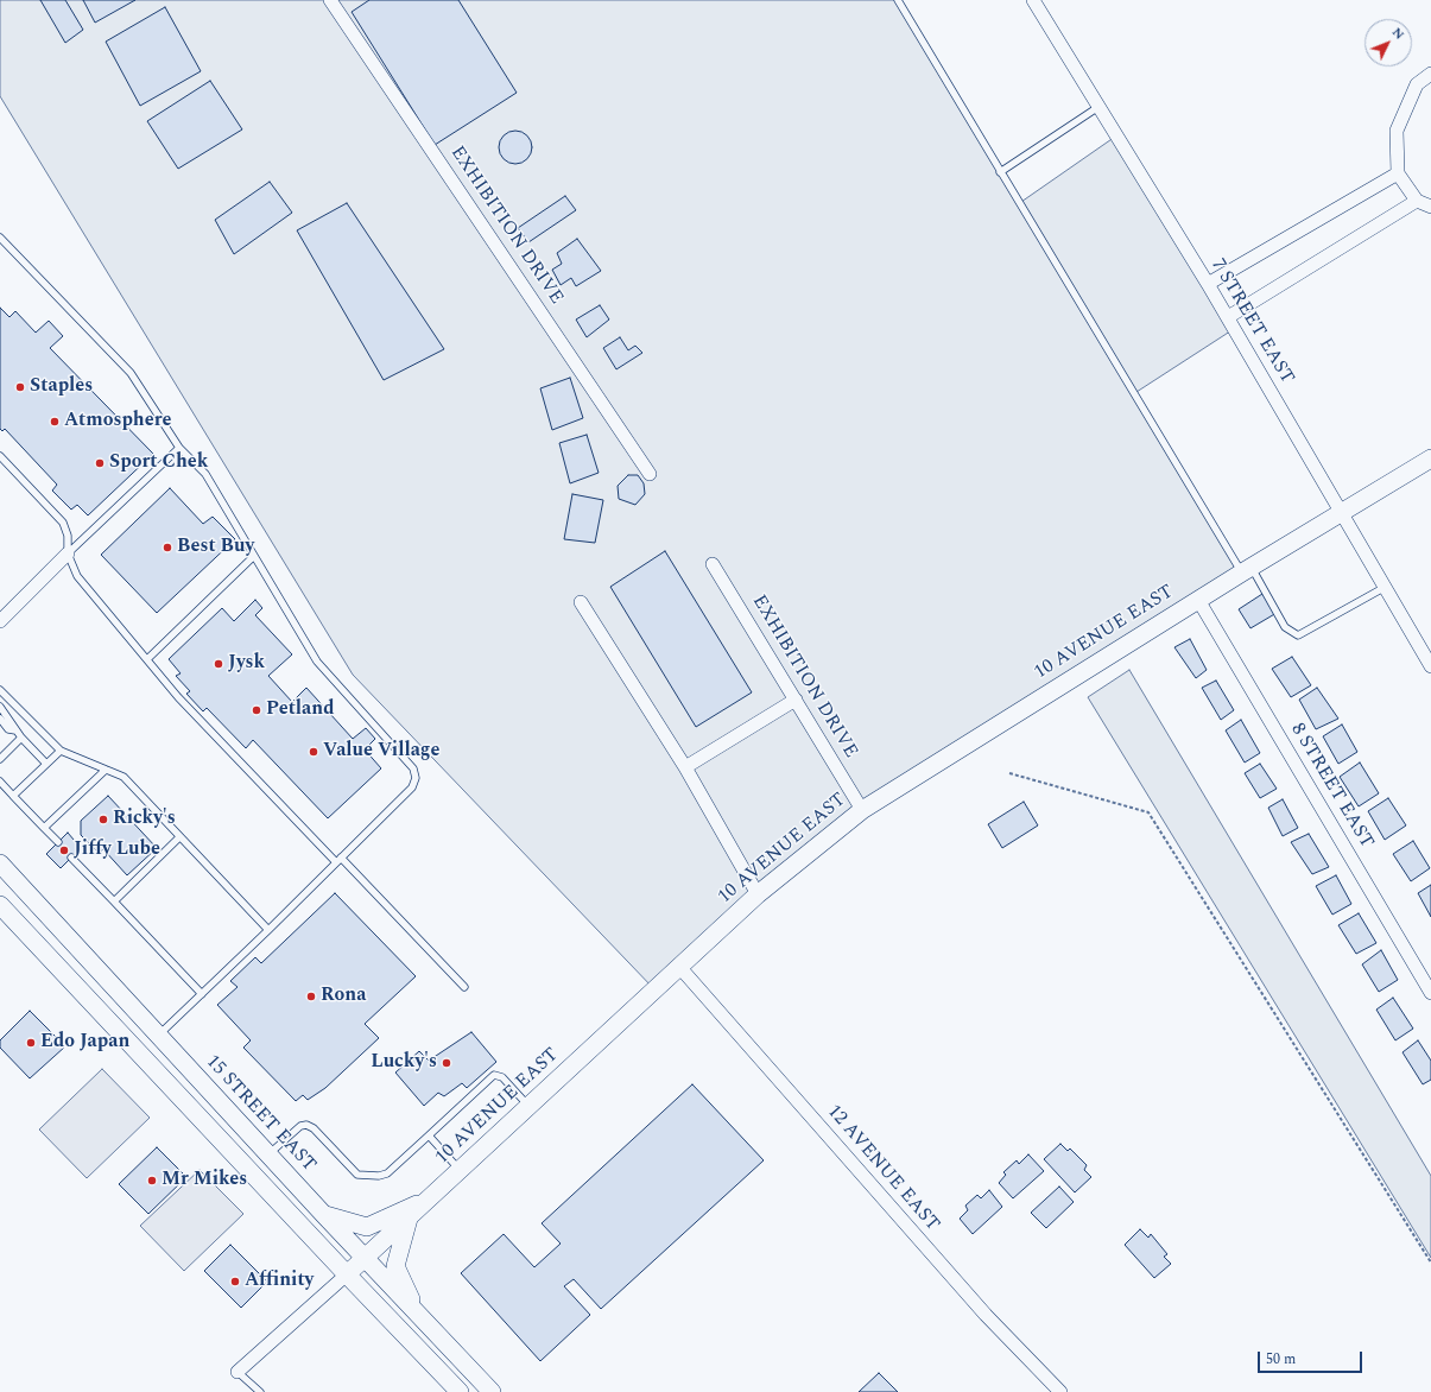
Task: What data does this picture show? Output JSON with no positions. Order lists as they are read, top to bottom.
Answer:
{
  "streets": {
    "main road": ["10 AVENUE EAST", "15 STREET EAST"],
    "street": [
      "EXHIBITION DRIVE",
      "7 STREET EAST",
      "8 STREET EAST",
      "12 AVENUE EAST"
    ]
  },
  "crossings": [
    ["EXHIBITION DRIVE", "10 AVENUE EAST"],
    ["7 STREET EAST", "10 AVENUE EAST"],
    ["10 AVENUE EAST", "8 STREET EAST"],
    ["10 AVENUE EAST", "15 STREET EAST"],
    ["10 AVENUE EAST", "12 AVENUE EAST"]
  ],
  "places": [
    "Staples",
    "Atmosphere",
    "Sport Chek",
    "Best Buy",
    "Jysk",
    "Petland",
    "Value Village",
    "Ricky's",
    "Jiffy Lube",
    "Rona",
    "Edo Japan",
    "Lucky's",
    "Mr Mikes",
    "Affinity"
  ],
  "scale_bar": "50 m",
  "north": "top right"
}
